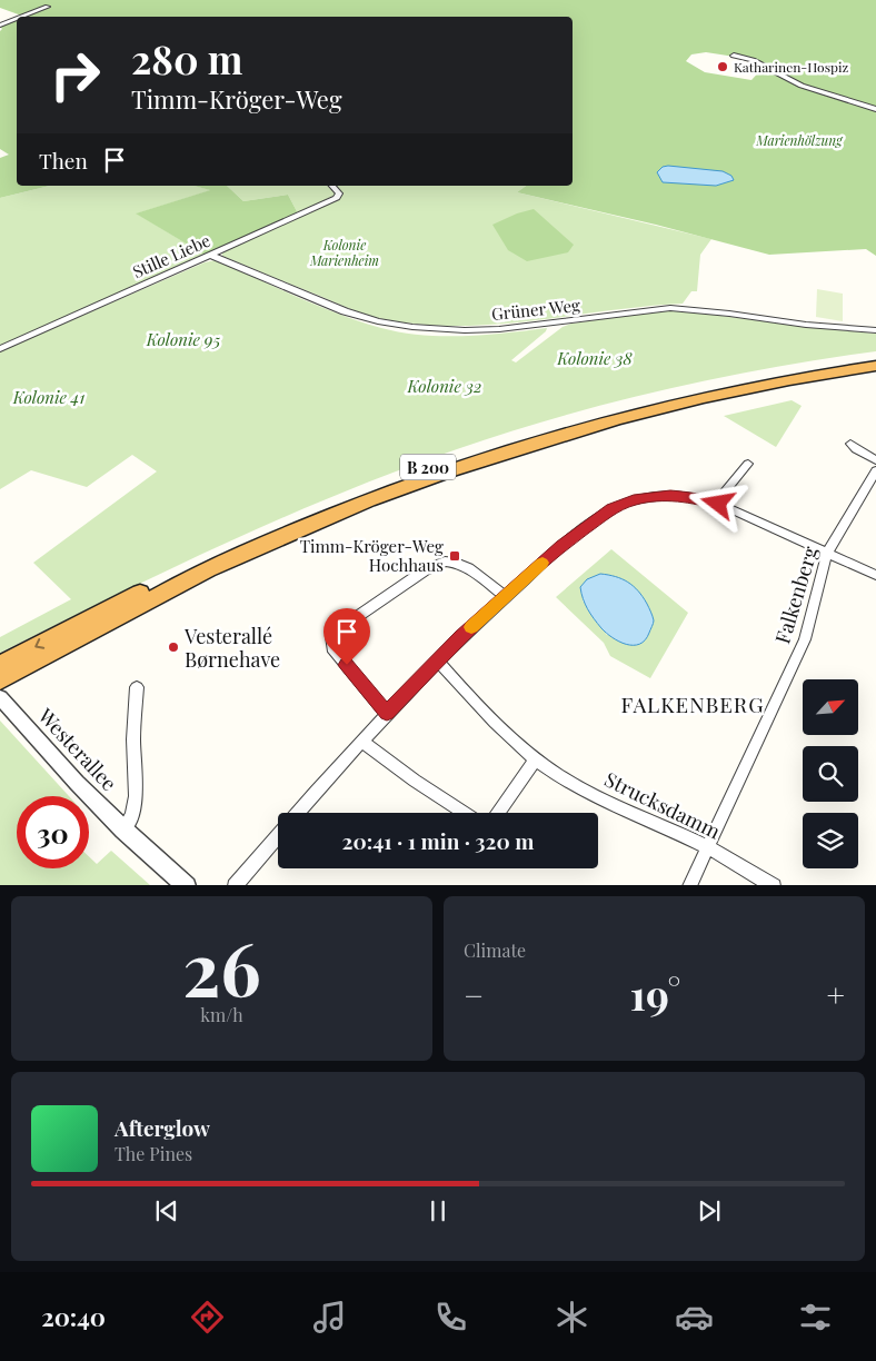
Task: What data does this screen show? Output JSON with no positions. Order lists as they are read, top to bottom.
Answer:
{
  "streets": {
    "highway": ["B 200"],
    "street": [
      "Stille Liebe",
      "Grüner Weg",
      "Falkenberg",
      "Westerallee",
      "Strucksdamm"
    ]
  },
  "crossings": [
    ["Stille Liebe", "Grüner Weg"],
    ["Falkenberg", "Strucksdamm"]
  ],
  "districts": ["FALKENBERG"],
  "parks": [
    "Marienhölzung",
    "Kolonie Marienheim",
    "Kolonie 95",
    "Kolonie 38",
    "Kolonie 32",
    "Kolonie 41"
  ],
  "places": {
    "other": ["Katharinen-Hospiz", "Vesterallé Børnehave"],
    "transit": ["Timm-Kröger-Weg Hochhaus"]
  },
  "north": "top right",
  "page": {
    "turn": ["280 m", "Timm-Kröger-Weg"],
    "then": "Then",
    "limit": "30",
    "trip": "20:41 · 1 min · 320 m",
    "tile": [
      ["26", "km/h"],
      "Climate"
    ],
    "heat": ["−", "19°", "+"],
    "song": ["Afterglow", "The Pines"],
    "tabs": "20:40"
  }
}
